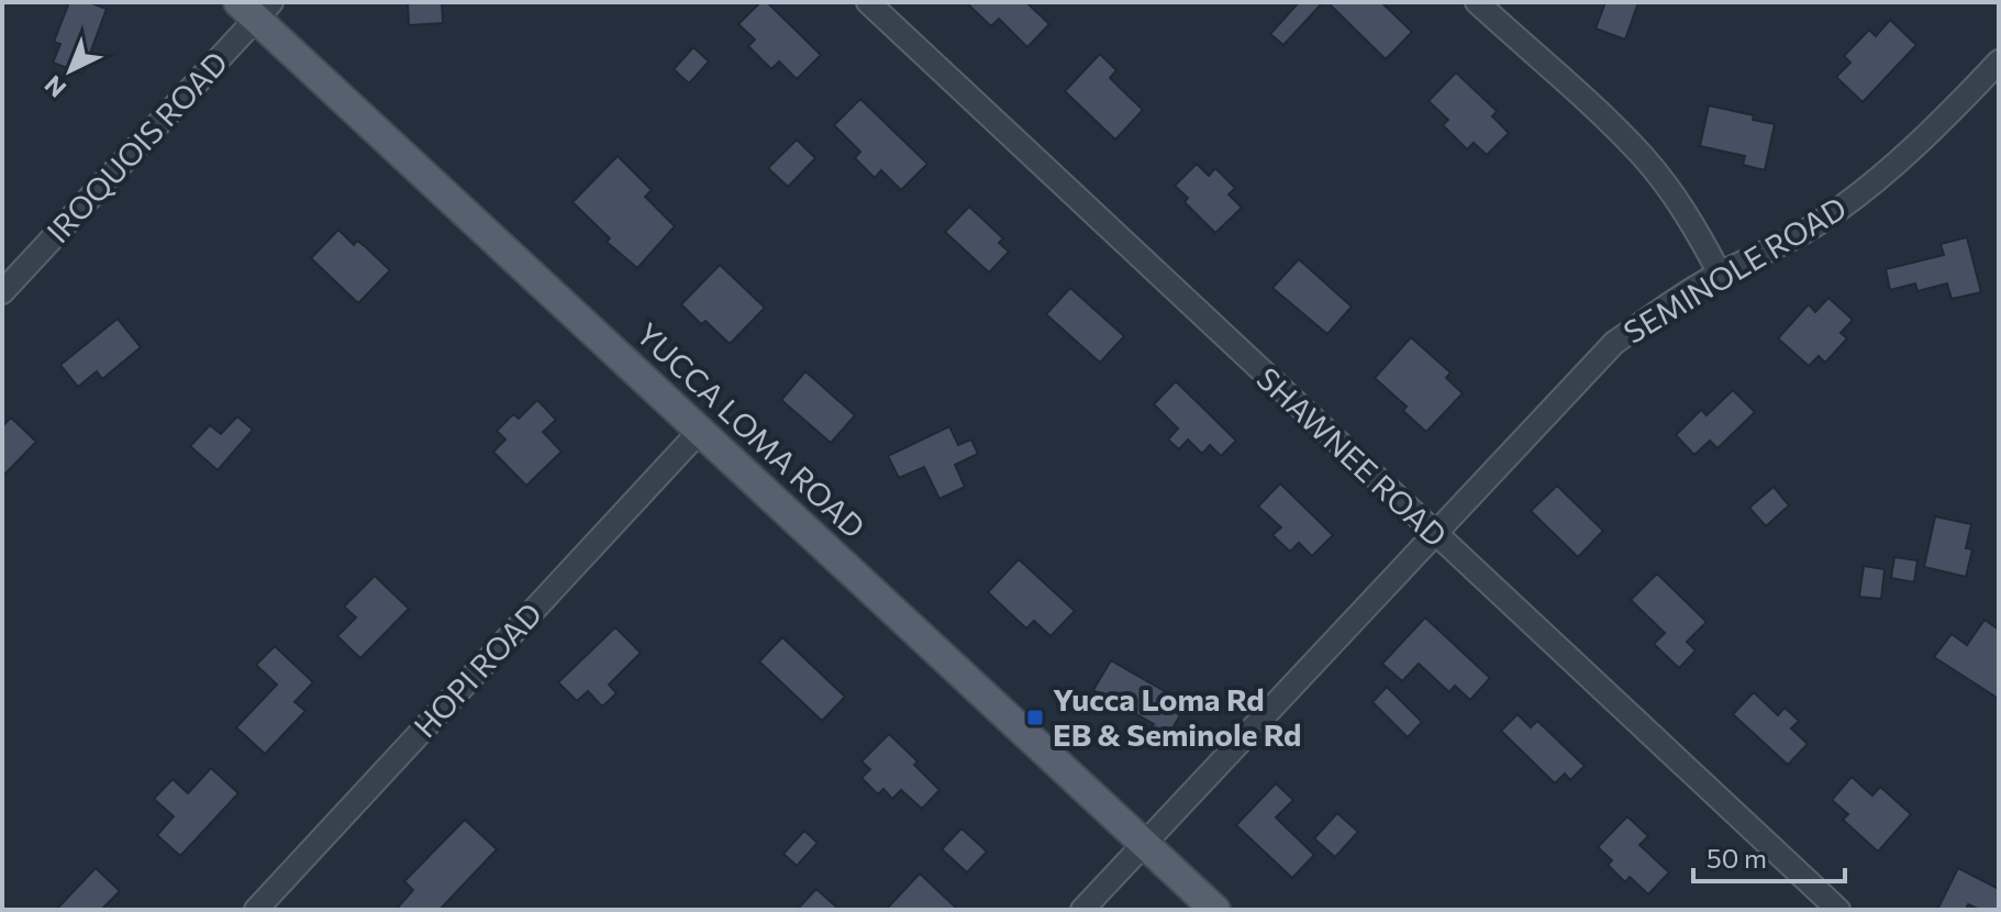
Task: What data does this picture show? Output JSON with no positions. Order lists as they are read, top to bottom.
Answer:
{
  "streets": {
    "main road": ["YUCCA LOMA ROAD"],
    "street": [
      "IROQUOIS ROAD",
      "SEMINOLE ROAD",
      "SHAWNEE ROAD",
      "HOPI ROAD"
    ]
  },
  "crossings": [
    ["IROQUOIS ROAD", "YUCCA LOMA ROAD"],
    ["SEMINOLE ROAD", "YUCCA LOMA ROAD"],
    ["SEMINOLE ROAD", "SHAWNEE ROAD"],
    ["YUCCA LOMA ROAD", "HOPI ROAD"]
  ],
  "places": {
    "transit": ["Yucca Loma Rd EB & Seminole Rd"]
  },
  "scale_bar": "50 m",
  "north": "bottom left"
}
